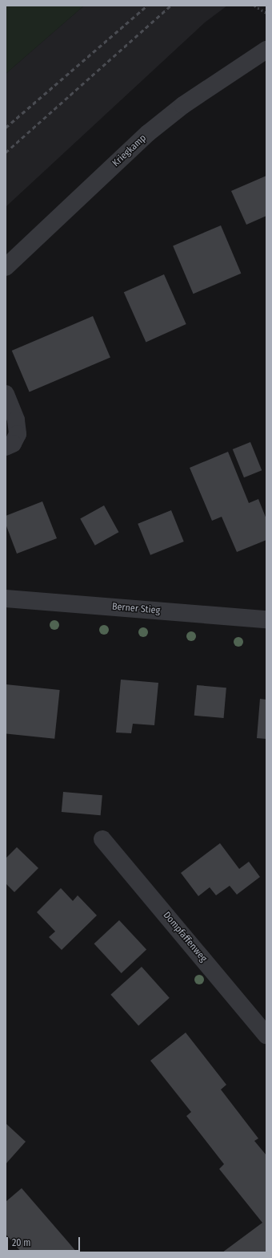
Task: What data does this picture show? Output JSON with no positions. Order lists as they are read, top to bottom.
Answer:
{
  "streets": {
    "street": ["Kriegkamp", "Berner Stieg", "Dompfaffenweg"]
  },
  "scale_bar": "20 m"
}
